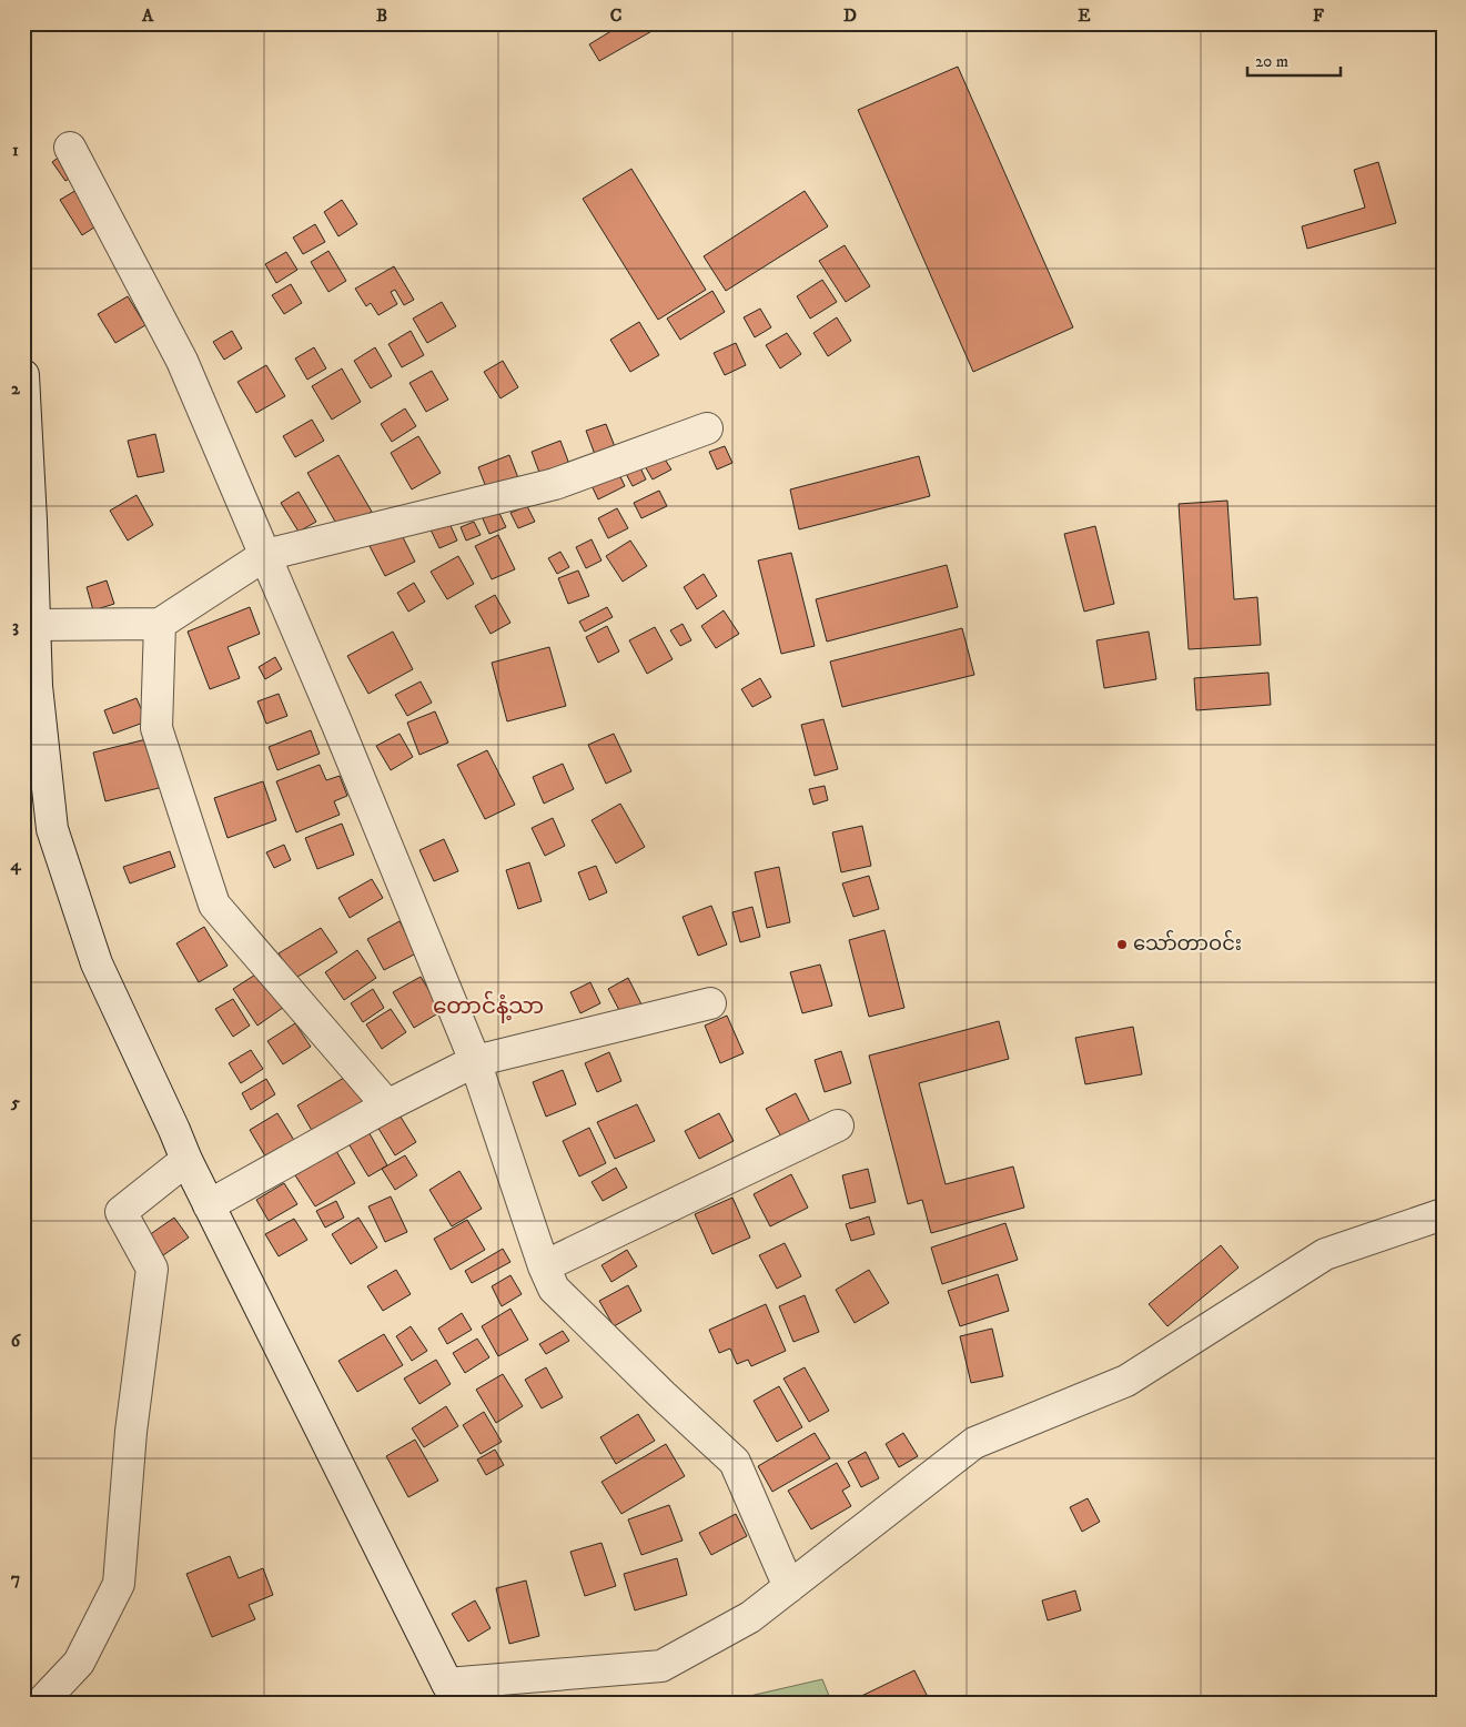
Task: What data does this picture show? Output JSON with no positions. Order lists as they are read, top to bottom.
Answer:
{
  "districts": ["တောင်နံ့သာ"],
  "places": ["သော်တာဝင်း"],
  "scale_bar": "20 m",
  "grid": {
    "columns": [
      "A",
      "B",
      "C",
      "D",
      "E",
      "F"
    ],
    "rows": [
      "1",
      "2",
      "3",
      "4",
      "5",
      "6",
      "7"
    ]
  }
}
